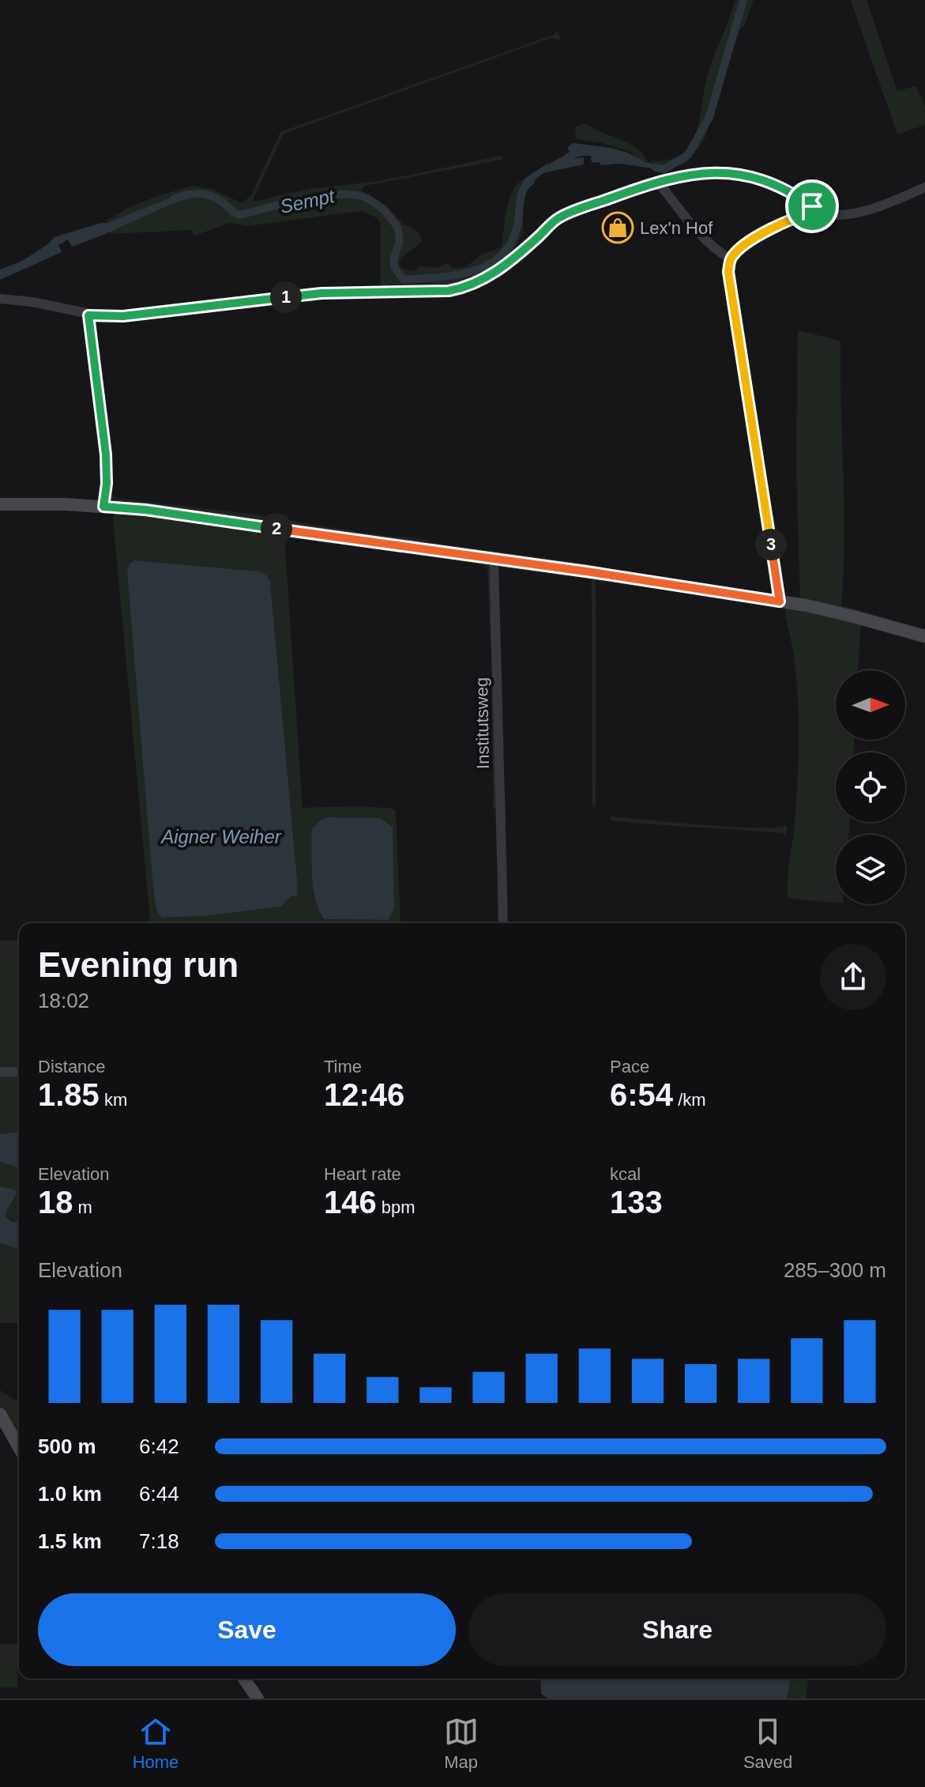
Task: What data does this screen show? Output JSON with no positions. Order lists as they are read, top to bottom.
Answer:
{
  "streets": {
    "street": ["Institutsweg"]
  },
  "water": ["Sempt", "Aigner Weiher"],
  "places": {
    "shop": ["Lex'n Hof"]
  },
  "north": "right",
  "page": {
    "pins": ["1", "2", "3"],
    "heading": ["Evening run", "18:02"],
    "stats": [
      ["Distance", "1.85 km"],
      ["Time", "12:46"],
      ["Pace", "6:54 /km"],
      ["Elevation", "18 m"],
      ["Heart rate", "146 bpm"],
      ["kcal", "133"]
    ],
    "chart": ["Elevation", "285–300 m"],
    "list": [
      {
        "name": "500 m",
        "note": "6:42"
      },
      {
        "name": "1.0 km",
        "note": "6:44"
      },
      {
        "name": "1.5 km",
        "note": "7:18"
      }
    ],
    "buttons": ["Save", "Share"],
    "tabs": ["Home", "Map", "Saved"]
  }
}
